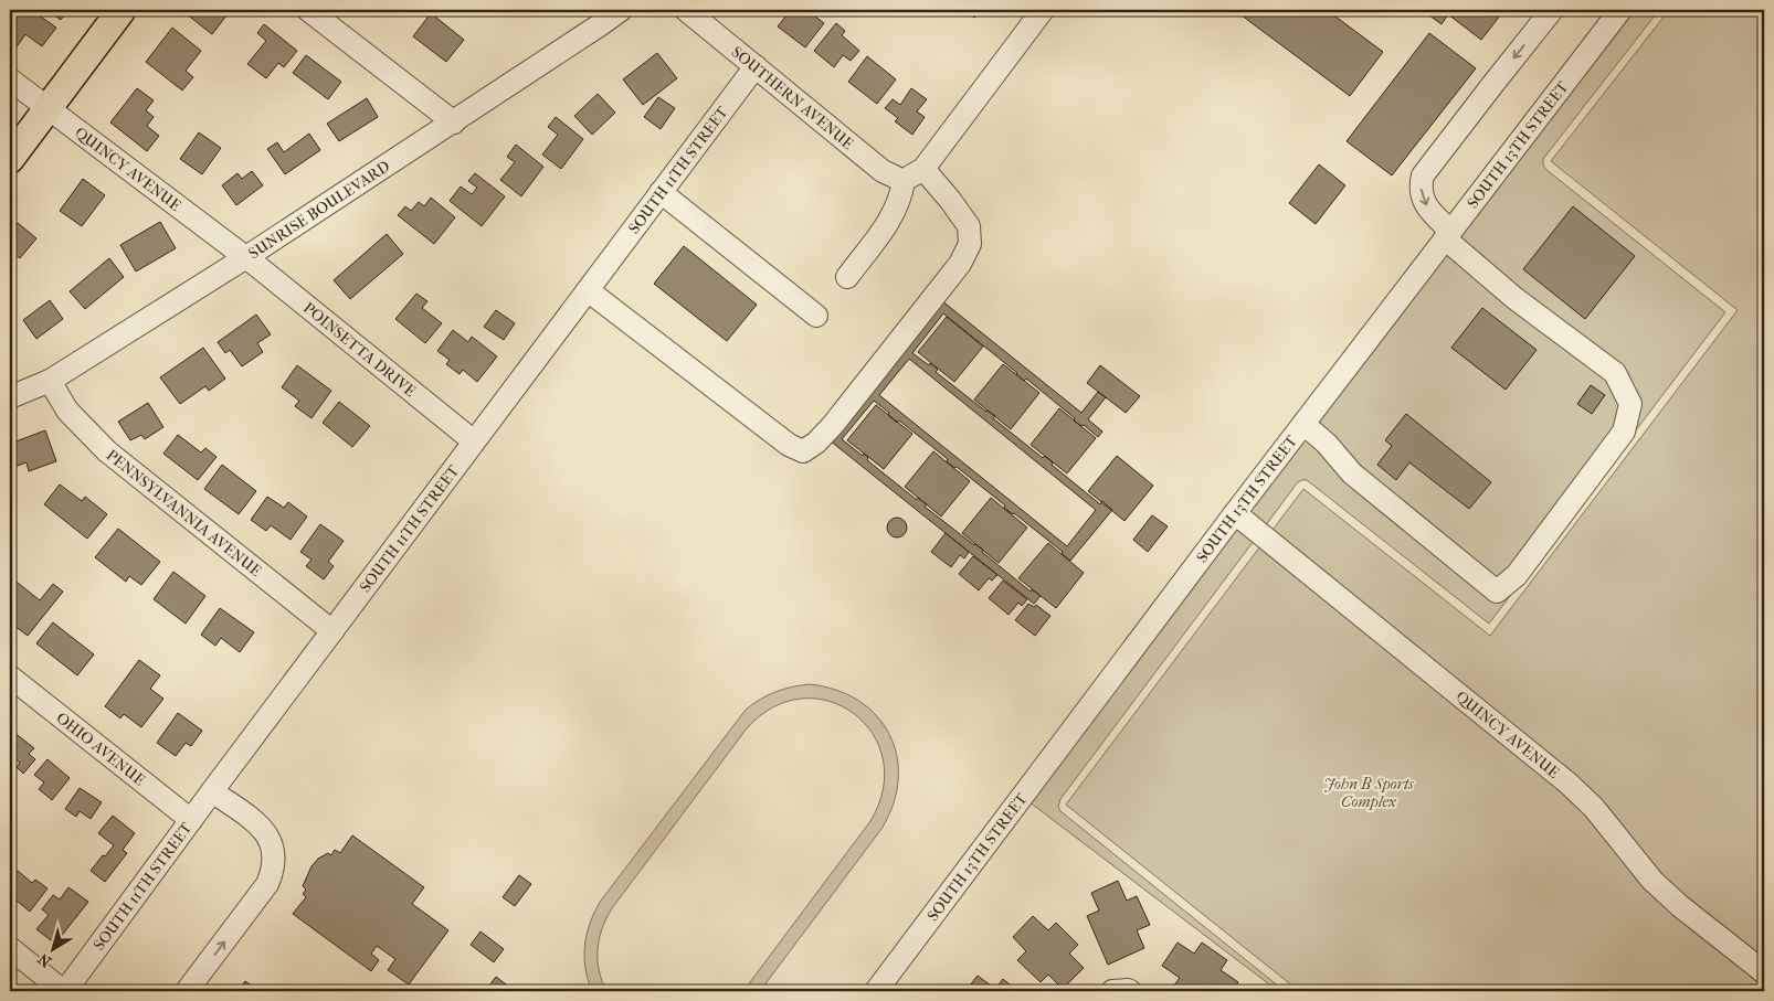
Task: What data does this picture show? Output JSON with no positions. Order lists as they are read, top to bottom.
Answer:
{
  "streets": {
    "street": [
      "SOUTHERN AVENUE",
      "SOUTH 13TH STREET",
      "QUINCY AVENUE",
      "SOUTH 11TH STREET",
      "SUNRISE BOULEVARD",
      "POINSETTA DRIVE",
      "PENNSYLVANNIA AVENUE",
      "OHIO AVENUE"
    ]
  },
  "crossings": [
    ["SOUTHERN AVENUE", "SOUTH 11TH STREET"],
    ["SOUTH 13TH STREET", "QUINCY AVENUE"],
    ["QUINCY AVENUE", "SUNRISE BOULEVARD"],
    ["QUINCY AVENUE", "POINSETTA DRIVE"],
    ["SOUTH 11TH STREET", "POINSETTA DRIVE"],
    ["SOUTH 11TH STREET", "PENNSYLVANNIA AVENUE"],
    ["SOUTH 11TH STREET", "OHIO AVENUE"],
    ["SUNRISE BOULEVARD", "POINSETTA DRIVE"],
    ["SUNRISE BOULEVARD", "PENNSYLVANNIA AVENUE"]
  ],
  "parks": ["John B Sports Complex"],
  "north": "bottom left"
}
